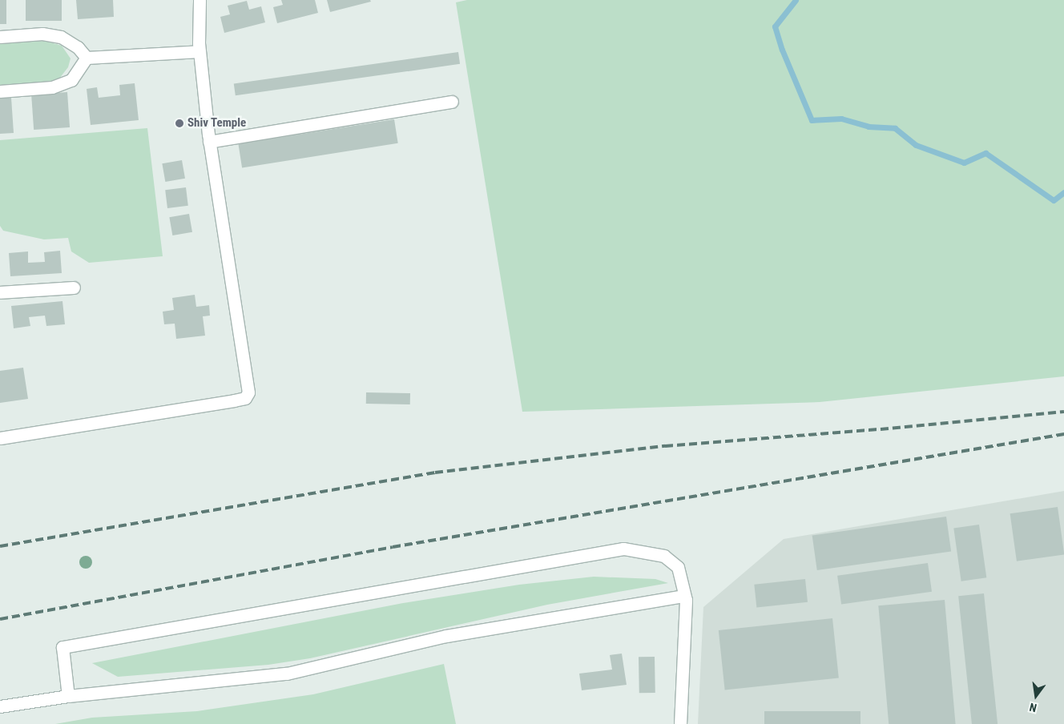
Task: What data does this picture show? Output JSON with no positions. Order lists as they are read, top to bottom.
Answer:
{
  "places": ["Shiv Temple"],
  "north": "bottom"
}
